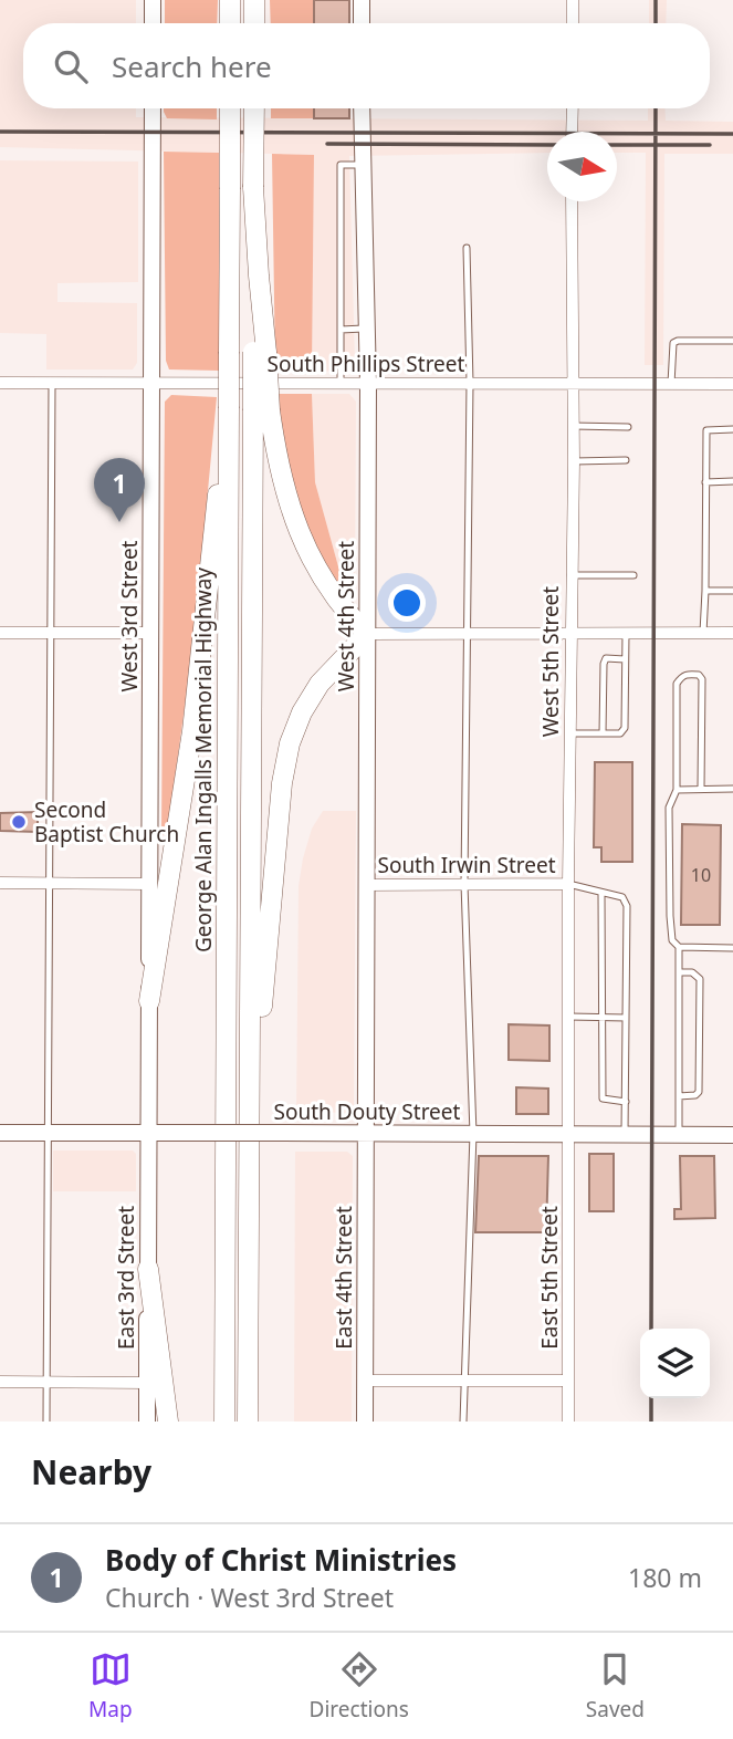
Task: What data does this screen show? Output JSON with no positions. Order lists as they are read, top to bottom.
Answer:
{
  "streets": {
    "highway": ["George Alan Ingalls Memorial Highway"],
    "main road": [
      "West 3rd Street",
      "West 4th Street",
      "South Douty Street",
      "East 3rd Street",
      "East 4th Street"
    ],
    "street": [
      "South Phillips Street",
      "West 5th Street",
      "South Irwin Street",
      "East 5th Street"
    ]
  },
  "crossings": [
    ["South Phillips Street", "West 3rd Street"],
    ["South Phillips Street", "West 4th Street"],
    ["South Phillips Street", "West 5th Street"],
    ["West 3rd Street", "South Douty Street"],
    ["West 3rd Street", "East 3rd Street"],
    ["West 4th Street", "South Irwin Street"],
    ["West 4th Street", "South Douty Street"],
    ["West 4th Street", "East 4th Street"],
    ["West 5th Street", "South Irwin Street"],
    ["West 5th Street", "South Douty Street"],
    ["West 5th Street", "East 5th Street"],
    ["South Douty Street", "East 3rd Street"],
    ["South Douty Street", "East 4th Street"],
    ["South Douty Street", "East 5th Street"]
  ],
  "places": ["Second Baptist Church"],
  "house_numbers": ["10"],
  "north": "right",
  "page": {
    "search": "Search here",
    "pins": "1",
    "heading": "Nearby",
    "list": [
      {
        "mark": "1",
        "name": "Body of Christ Ministries",
        "note": "Church · West 3rd Street",
        "value": "180 m"
      }
    ],
    "nav": ["Map", "Directions", "Saved"]
  }
}
